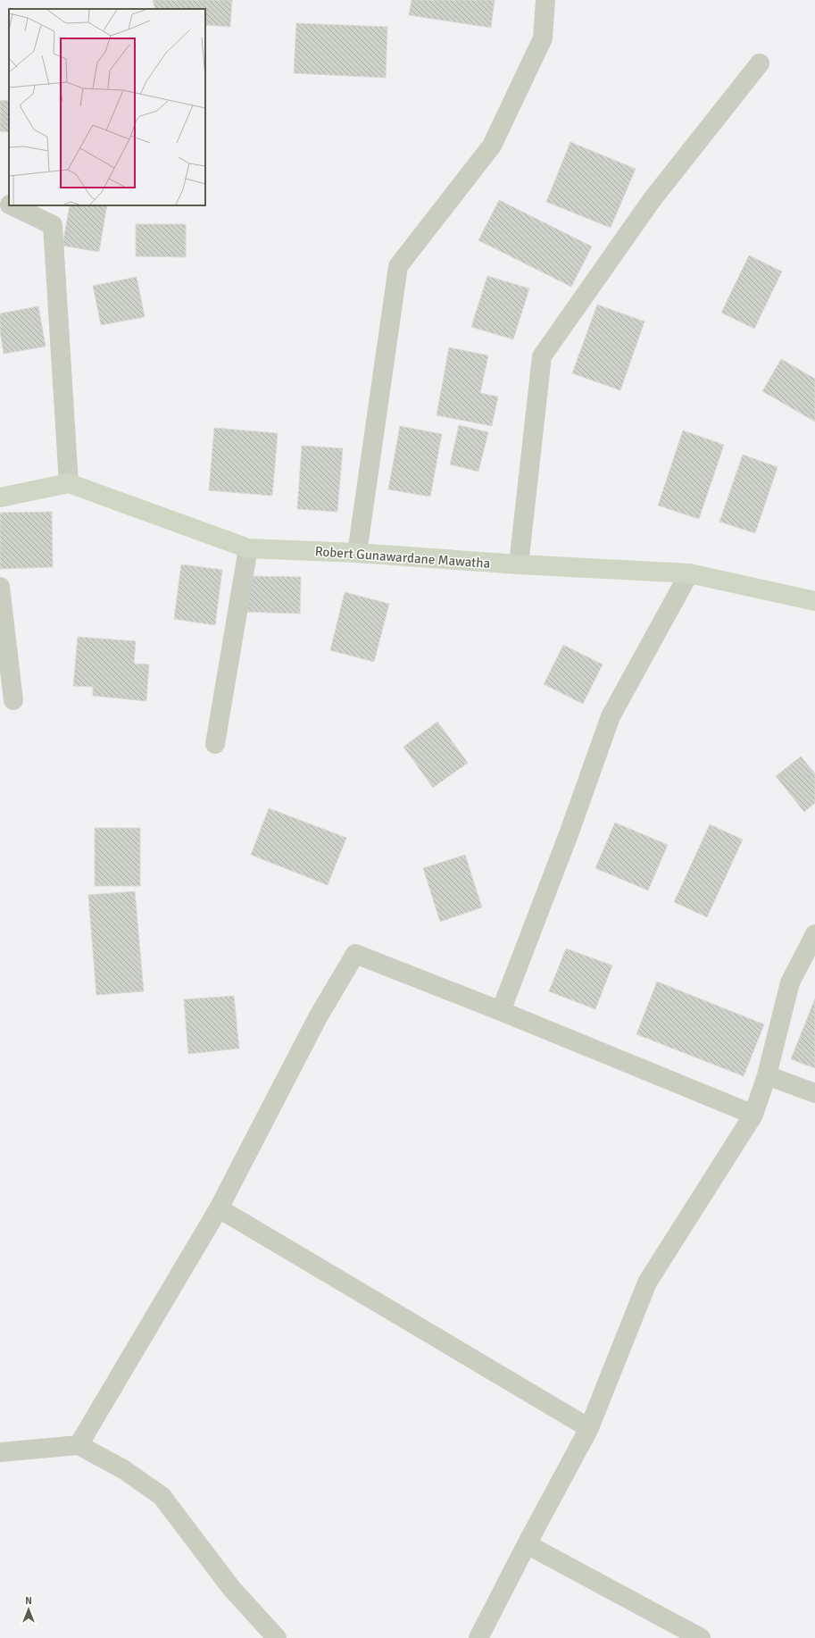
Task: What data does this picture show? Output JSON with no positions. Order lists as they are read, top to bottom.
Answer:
{
  "streets": {
    "street": ["Robert Gunawardane Mawatha"]
  },
  "north": "top"
}
